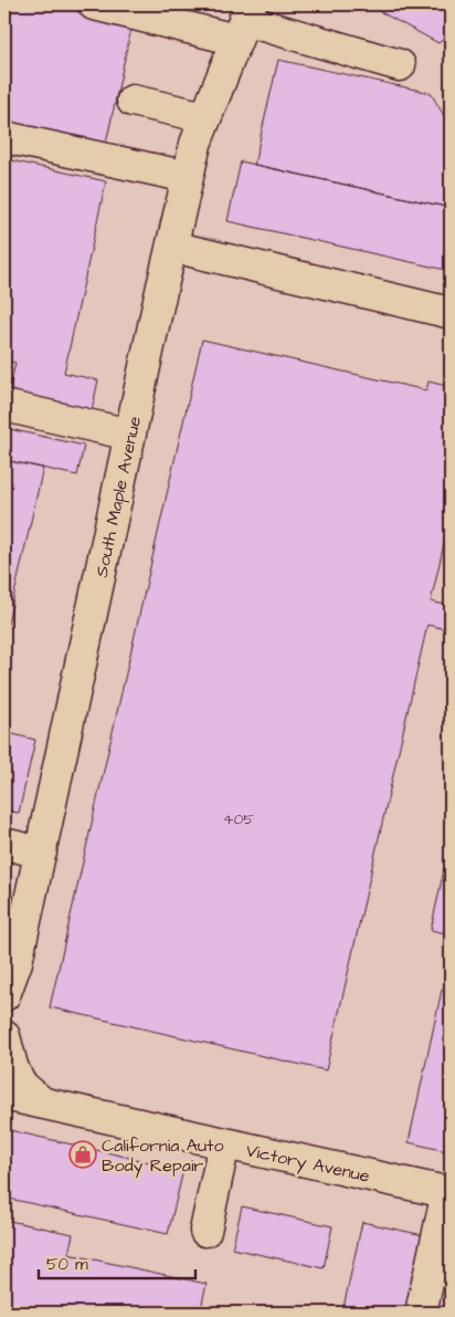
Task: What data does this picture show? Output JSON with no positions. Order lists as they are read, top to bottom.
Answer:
{
  "streets": {
    "street": ["South Maple Avenue", "Victory Avenue"]
  },
  "places": {
    "shop": ["California Auto Body Repair"]
  },
  "house_numbers": ["405"],
  "scale_bar": "50 m"
}
